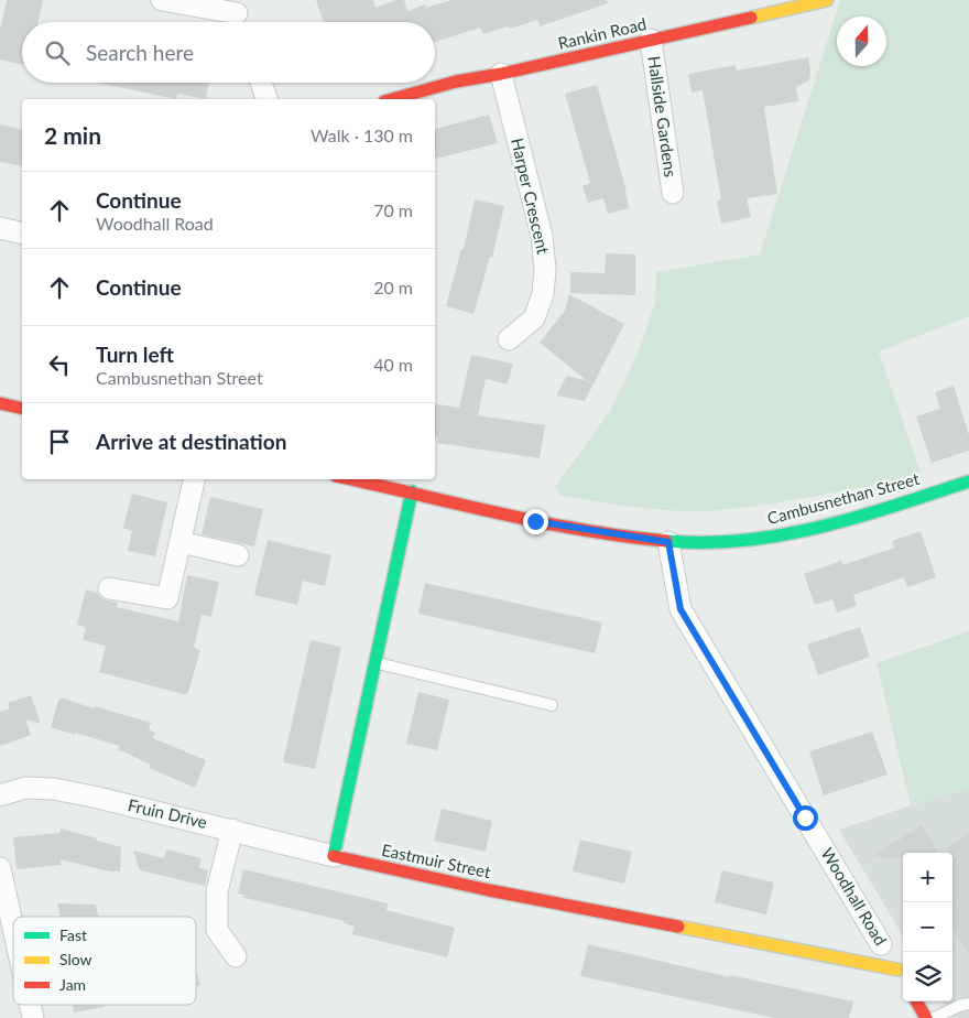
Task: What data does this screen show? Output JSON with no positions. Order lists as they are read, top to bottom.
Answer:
{
  "streets": {
    "street": [
      "Rankin Road",
      "Hallside Gardens",
      "Harper Crescent",
      "Cambusnethan Street",
      "Fruin Drive",
      "Eastmuir Street",
      "Woodhall Road"
    ]
  },
  "crossings": [
    ["Rankin Road", "Hallside Gardens"],
    ["Rankin Road", "Harper Crescent"],
    ["Cambusnethan Street", "Woodhall Road"],
    ["Fruin Drive", "Eastmuir Street"],
    ["Eastmuir Street", "Woodhall Road"]
  ],
  "legend": ["Fast", "Slow", "Jam"],
  "north": "top",
  "page": {
    "search": "Search here",
    "heading": ["2 min", "Walk · 130 m"],
    "list": [
      ["Continue", "Woodhall Road", "70 m"],
      ["Continue", "20 m"],
      ["Turn left", "Cambusnethan Street", "40 m"],
      "Arrive at destination"
    ],
    "map_buttons": ["+", "−"]
  }
}
